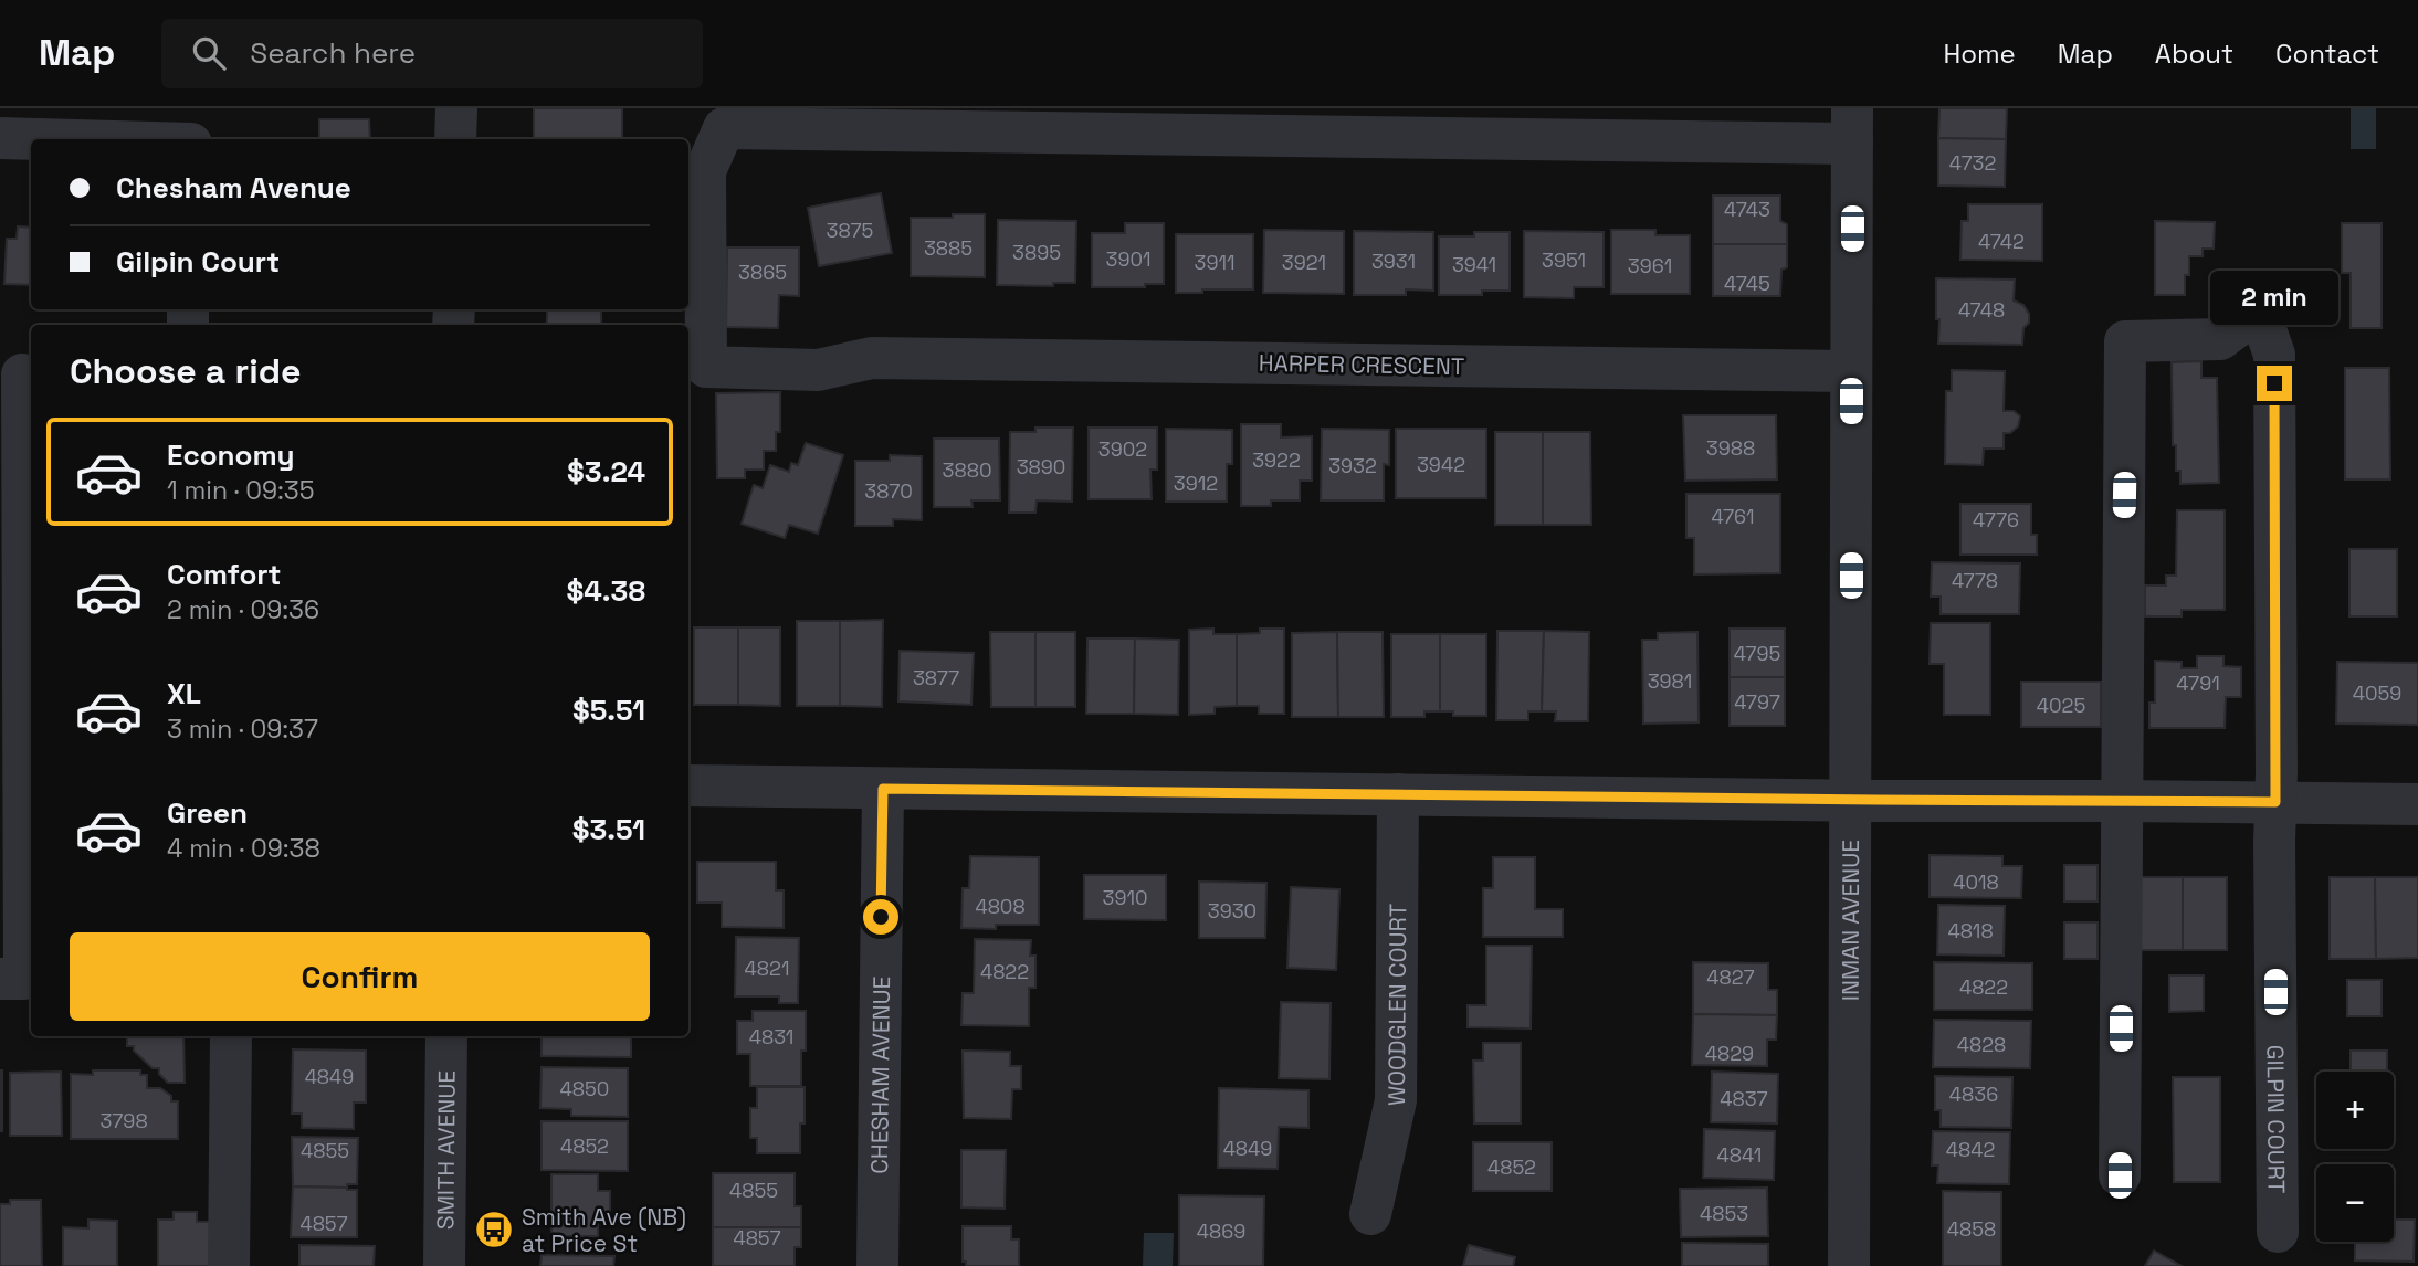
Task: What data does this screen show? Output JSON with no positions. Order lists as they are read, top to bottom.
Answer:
{
  "streets": {
    "street": [
      "HARPER CRESCENT",
      "INMAN AVENUE",
      "WOODGLEN COURT",
      "CHESHAM AVENUE",
      "GILPIN COURT",
      "SMITH AVENUE"
    ]
  },
  "crossings": [
    ["HARPER CRESCENT", "INMAN AVENUE"]
  ],
  "places": {
    "bus stop": ["Smith Ave (NB) at Price St"]
  },
  "house_numbers": [
    "4732",
    "4743",
    "3875",
    "4742",
    "3885",
    "3895",
    "3901",
    "3951",
    "3931",
    "3911",
    "3921",
    "3941",
    "3961",
    "3865",
    "4745",
    "4748",
    "3988",
    "3902",
    "3922",
    "3942",
    "3932",
    "3890",
    "3880",
    "3912",
    "3870",
    "4761",
    "4776",
    "4778",
    "4795",
    "3877",
    "3981",
    "4791",
    "4059",
    "4797",
    "4025",
    "4018",
    "3910",
    "4808",
    "3930",
    "4818",
    "4821",
    "4822",
    "4827",
    "4822",
    "4831",
    "4828",
    "4829",
    "4849",
    "4850",
    "4836",
    "4837",
    "3798",
    "4852",
    "4849",
    "4842",
    "4855",
    "4841",
    "4852",
    "4855",
    "4853",
    "4857",
    "4858",
    "4869",
    "4857"
  ],
  "page": {
    "header": "Map",
    "search": "Search here",
    "nav": [
      "Home",
      "Map",
      "About",
      "Contact"
    ],
    "banner": ["Chesham Avenue", "Gilpin Court"],
    "bubble": "2 min",
    "heading": "Choose a ride",
    "list": [
      {
        "name": "Economy",
        "note": "1 min · 09:35",
        "value": "$3.24"
      },
      {
        "name": "Comfort",
        "note": "2 min · 09:36",
        "value": "$4.38"
      },
      {
        "name": "XL",
        "note": "3 min · 09:37",
        "value": "$5.51"
      },
      {
        "name": "Green",
        "note": "4 min · 09:38",
        "value": "$3.51"
      }
    ],
    "buttons": "Confirm",
    "map_buttons": ["+", "−"]
  }
}
